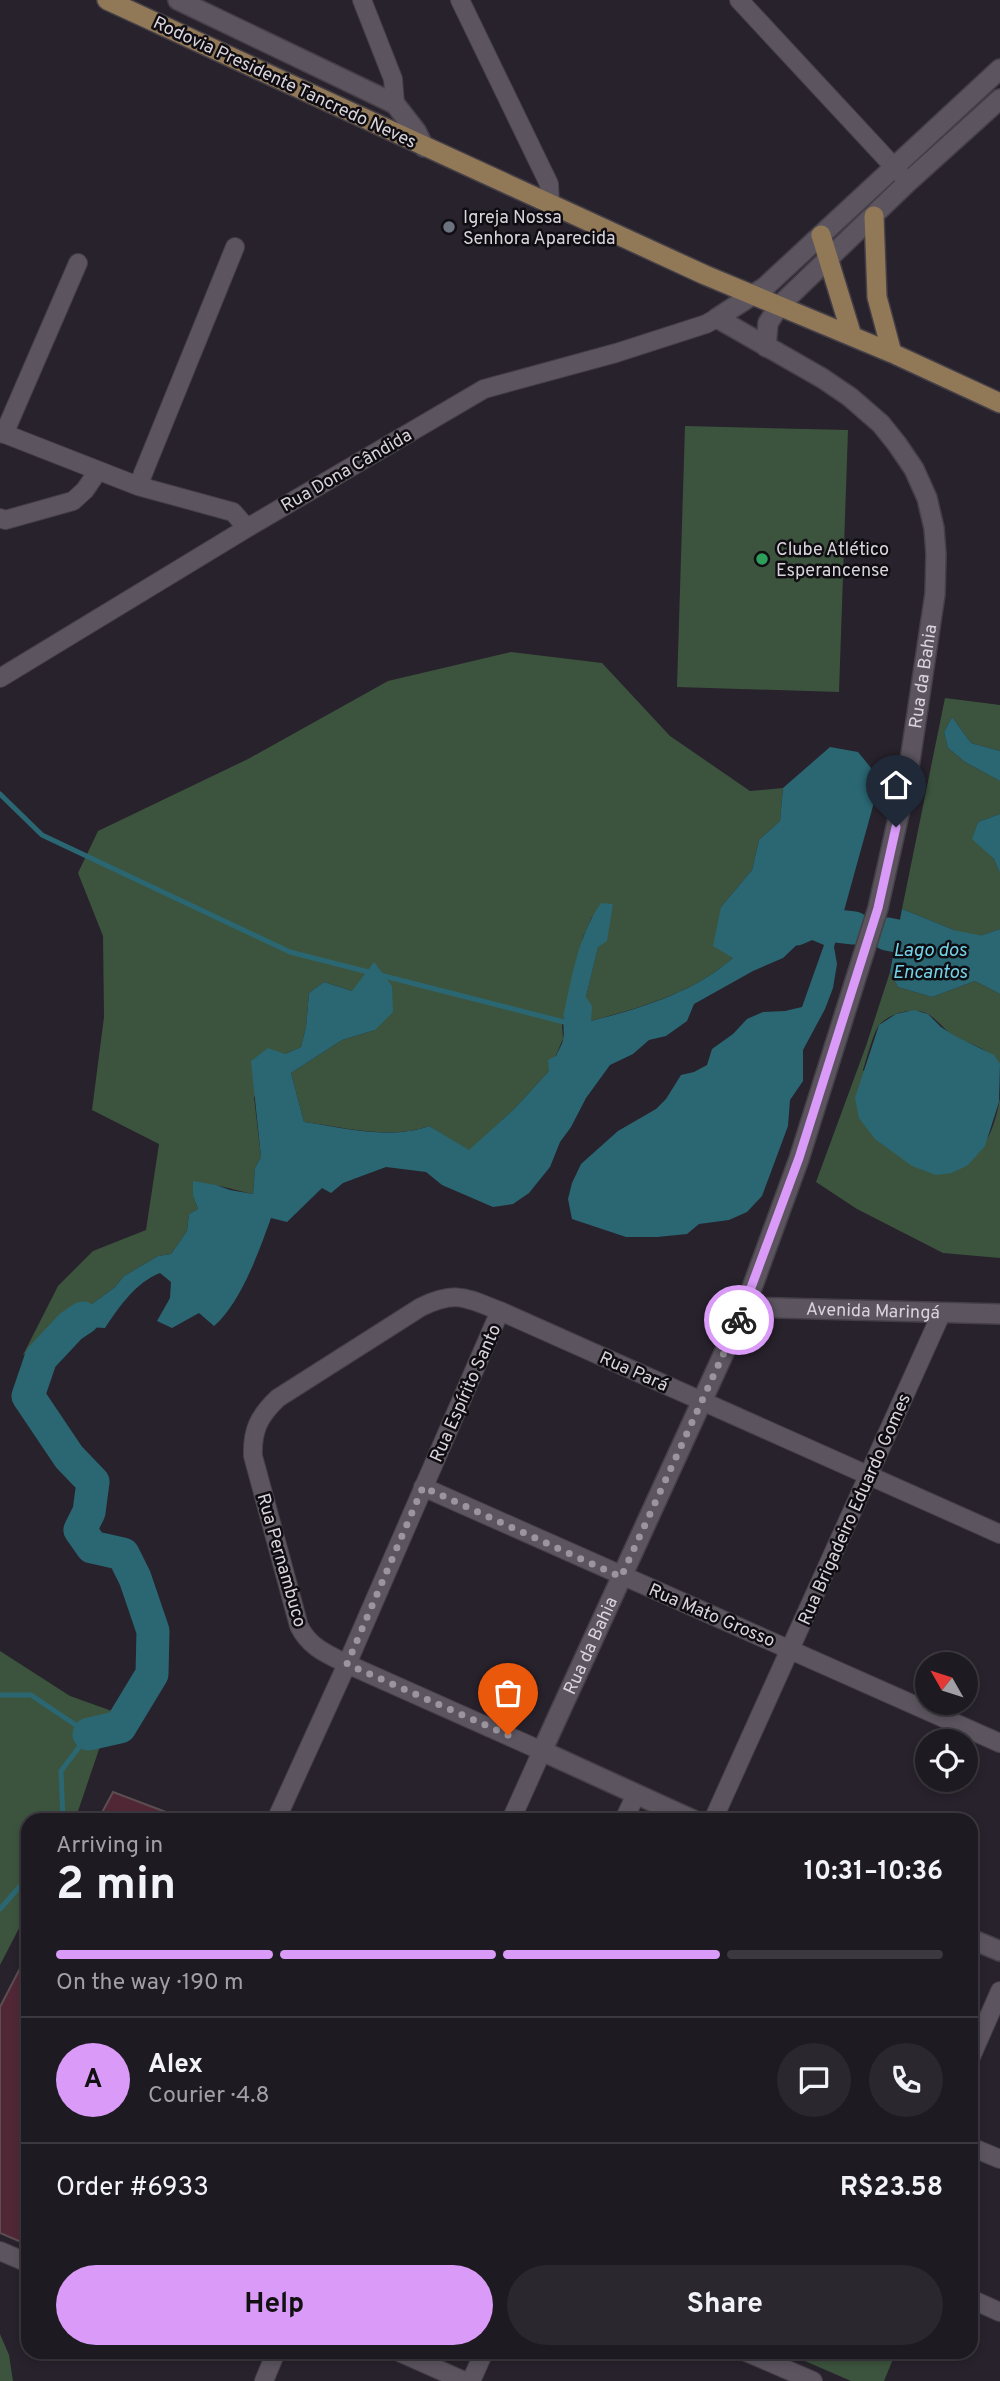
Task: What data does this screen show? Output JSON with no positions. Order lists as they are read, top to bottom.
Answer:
{
  "streets": {
    "main road": ["Rodovia Presidente Tancredo Neves"],
    "street": [
      "Rua Dona Cândida",
      "Rua da Bahia",
      "Avenida Maringá",
      "Rua Pará",
      "Rua Espírito Santo",
      "Rua Brigadeiro Eduardo Gomes",
      "Rua Pernambuco",
      "Rua Mato Grosso"
    ]
  },
  "crossings": [
    ["Rua Dona Cândida", "Rua da Bahia"],
    ["Rua da Bahia", "Avenida Maringá"],
    ["Rua da Bahia", "Rua Pará"],
    ["Rua da Bahia", "Rua Pernambuco"],
    ["Rua da Bahia", "Rua Mato Grosso"],
    ["Avenida Maringá", "Rua Brigadeiro Eduardo Gomes"],
    ["Rua Pará", "Rua Espírito Santo"],
    ["Rua Pará", "Rua Brigadeiro Eduardo Gomes"],
    ["Rua Pará", "Rua Pernambuco"],
    ["Rua Espírito Santo", "Rua Pernambuco"],
    ["Rua Espírito Santo", "Rua Mato Grosso"],
    ["Rua Brigadeiro Eduardo Gomes", "Rua Mato Grosso"]
  ],
  "water": ["Lago dos Encantos"],
  "places": ["Igreja Nossa Senhora Aparecida", "Clube Atlético Esperancense"],
  "north": "top left",
  "page": {
    "heading": ["2 min", "Arriving in", "10:31–10:36"],
    "panel": [
      "Alex",
      "Courier · 4.8",
      "Order #6933",
      "R$23.58"
    ],
    "bar": "On the way · 190 m",
    "round": "A",
    "buttons": ["Help", "Share"]
  }
}
